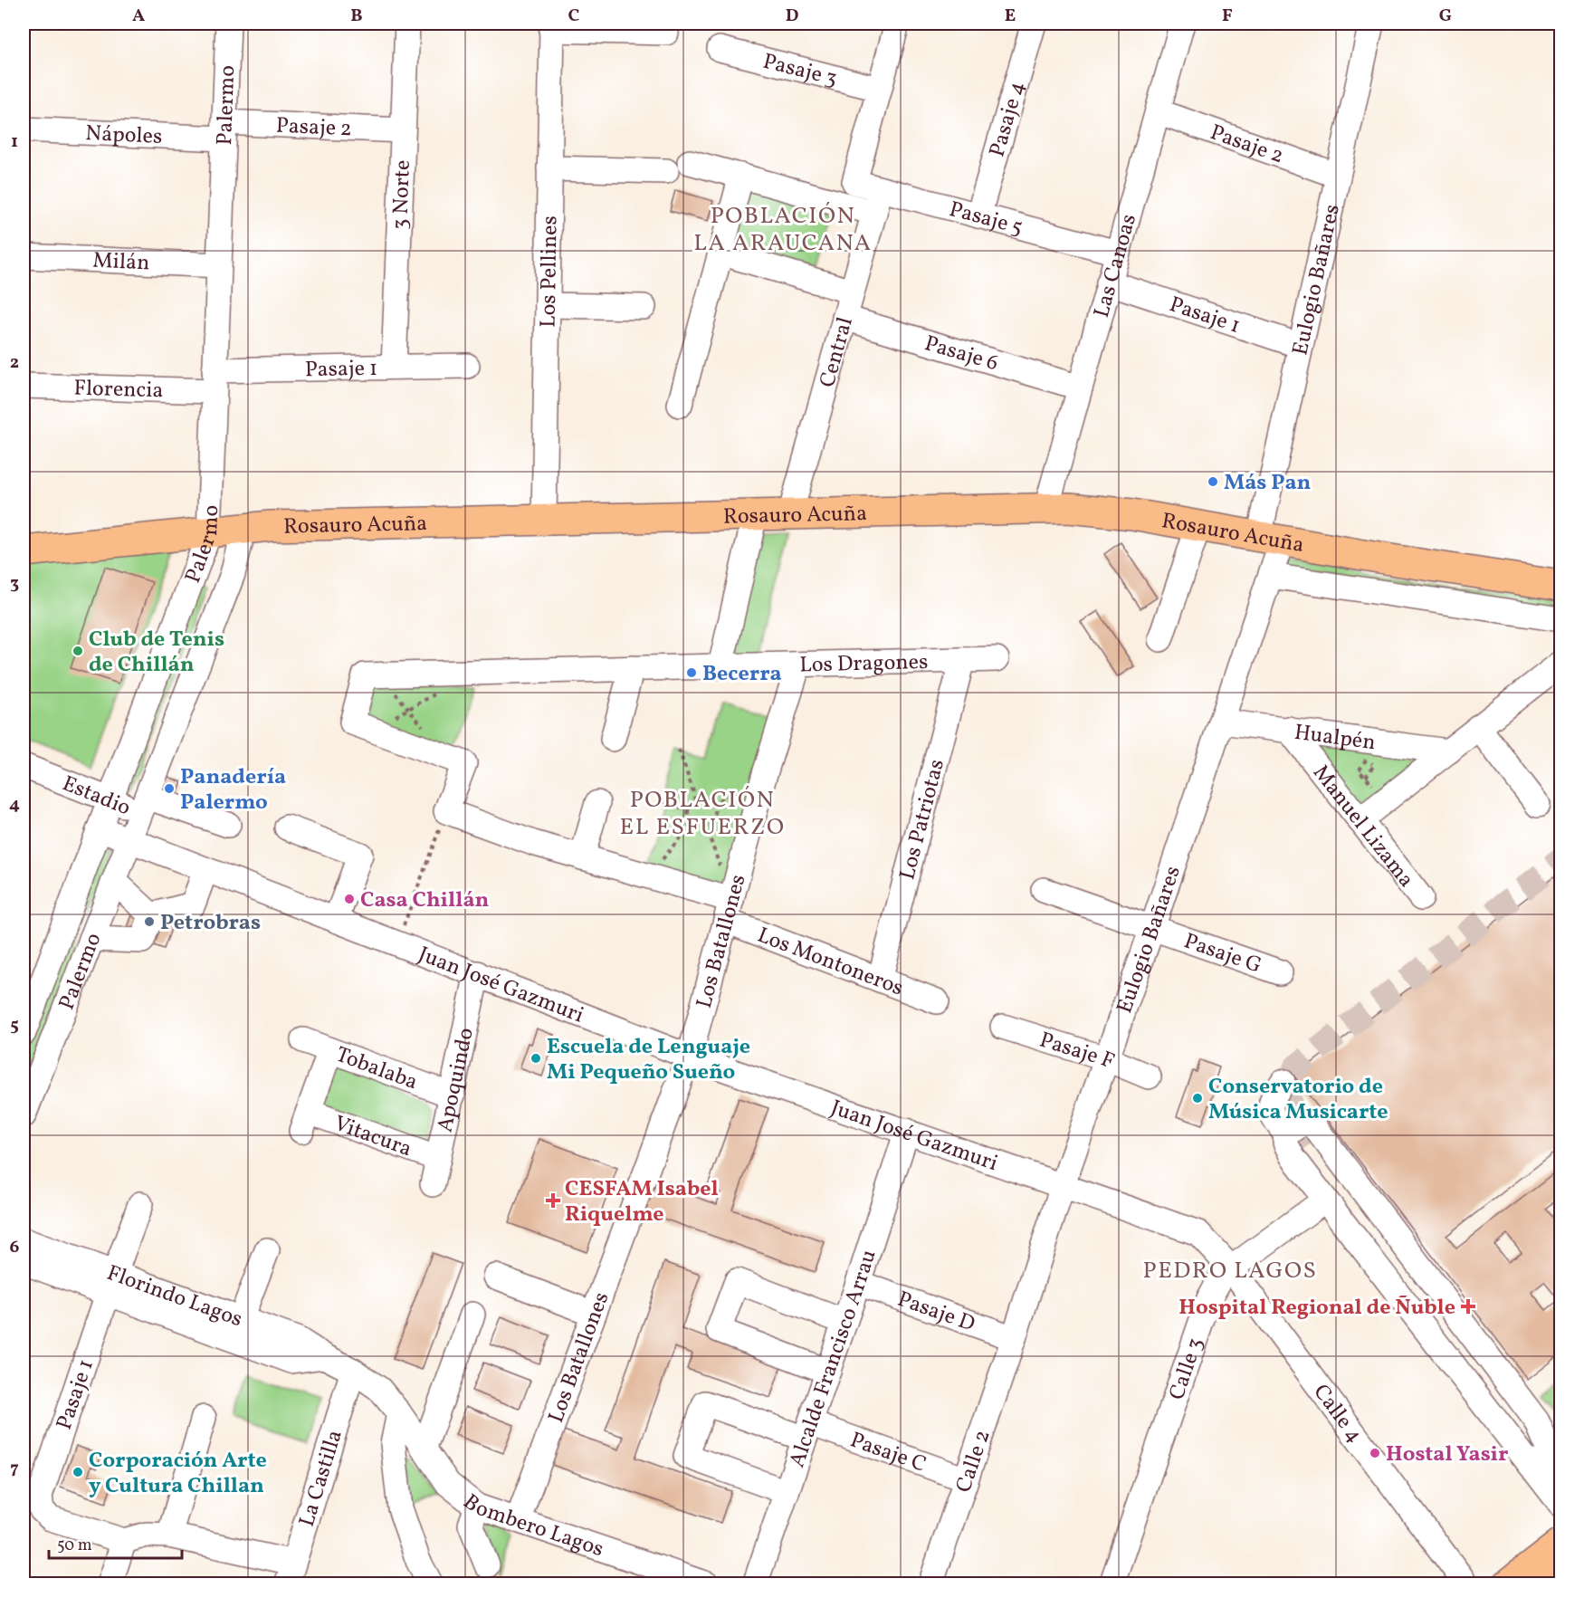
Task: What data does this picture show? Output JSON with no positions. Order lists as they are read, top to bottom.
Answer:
{
  "streets": {
    "main road": ["Rosauro Acuña"],
    "street": [
      "Pasaje 3",
      "Palermo",
      "Pasaje 4",
      "Pasaje 2",
      "Nápoles",
      "3 Norte",
      "Pasaje 5",
      "Milán",
      "Las Canoas",
      "Los Pellines",
      "Eulogio Bañares",
      "Pasaje 1",
      "Central",
      "Pasaje 6",
      "Florencia",
      "Los Dragones",
      "Hualpén",
      "Estadio",
      "Los Patriotas",
      "Manuel Lizama",
      "Los Batallones",
      "Pasaje G",
      "Los Montoneros",
      "Juan José Gazmuri",
      "Pasaje F",
      "Tobalaba",
      "Apoquindo",
      "Vitacura",
      "Florindo Lagos",
      "Pasaje D",
      "Alcalde Francisco Arrau",
      "Calle 3",
      "Calle 4",
      "Pasaje C",
      "Calle 2",
      "La Castilla",
      "Bombero Lagos"
    ]
  },
  "crossings": [
    ["Pasaje 3", "Pasaje 5"],
    ["Palermo", "Pasaje 2"],
    ["Palermo", "Nápoles"],
    ["Palermo", "Milán"],
    ["Palermo", "Pasaje 1"],
    ["Palermo", "Florencia"],
    ["Palermo", "Rosauro Acuña"],
    ["Palermo", "Estadio"],
    ["Palermo", "Juan José Gazmuri"],
    ["Pasaje 4", "Pasaje 5"],
    ["Pasaje 2", "Nápoles"],
    ["Pasaje 2", "3 Norte"],
    ["Pasaje 2", "Las Canoas"],
    ["Pasaje 2", "Eulogio Bañares"],
    ["3 Norte", "Pasaje 1"],
    ["Pasaje 5", "Las Canoas"],
    ["Pasaje 5", "Central"],
    ["Las Canoas", "Pasaje 1"],
    ["Las Canoas", "Pasaje 6"],
    ["Las Canoas", "Rosauro Acuña"],
    ["Los Pellines", "Rosauro Acuña"],
    ["Eulogio Bañares", "Pasaje 1"],
    ["Eulogio Bañares", "Rosauro Acuña"],
    ["Eulogio Bañares", "Hualpén"],
    ["Eulogio Bañares", "Pasaje G"],
    ["Eulogio Bañares", "Juan José Gazmuri"],
    ["Eulogio Bañares", "Pasaje F"],
    ["Eulogio Bañares", "Pasaje D"],
    ["Eulogio Bañares", "Calle 2"],
    ["Pasaje 1", "Florencia"],
    ["Pasaje 1", "Florindo Lagos"],
    ["Central", "Pasaje 6"],
    ["Central", "Rosauro Acuña"],
    ["Los Dragones", "Los Patriotas"],
    ["Los Dragones", "Los Batallones"],
    ["Hualpén", "Manuel Lizama"],
    ["Los Patriotas", "Los Montoneros"],
    ["Los Batallones", "Los Montoneros"],
    ["Los Batallones", "Juan José Gazmuri"],
    ["Los Batallones", "Bombero Lagos"],
    ["Juan José Gazmuri", "Apoquindo"],
    ["Juan José Gazmuri", "Alcalde Francisco Arrau"],
    ["Juan José Gazmuri", "Calle 3"],
    ["Juan José Gazmuri", "Calle 4"],
    ["Tobalaba", "Apoquindo"],
    ["Tobalaba", "Vitacura"],
    ["Apoquindo", "Vitacura"],
    ["Florindo Lagos", "La Castilla"],
    ["Florindo Lagos", "Bombero Lagos"],
    ["Pasaje D", "Alcalde Francisco Arrau"],
    ["Pasaje D", "Calle 2"],
    ["Alcalde Francisco Arrau", "Pasaje C"],
    ["Calle 3", "Calle 4"],
    ["Pasaje C", "Calle 2"]
  ],
  "districts": ["POBLACIÓN LA ARAUCANA", "POBLACIÓN EL ESFUERZO", "PEDRO LAGOS"],
  "places": {
    "other": [
      "Más Pan",
      "Club de Tenis de Chillán",
      "Becerra",
      "Panadería Palermo",
      "Casa Chillán",
      "Petrobras",
      "Escuela de Lenguaje Mi Pequeño Sueño",
      "Conservatorio de Música Musicarte",
      "Hostal Yasir",
      "Corporación Arte y Cultura Chillan"
    ],
    "health": ["CESFAM Isabel Riquelme", "Hospital Regional de Ñuble"]
  },
  "scale_bar": "50 m",
  "grid": {
    "columns": [
      "A",
      "B",
      "C",
      "D",
      "E",
      "F",
      "G"
    ],
    "rows": [
      "1",
      "2",
      "3",
      "4",
      "5",
      "6",
      "7"
    ]
  }
}
